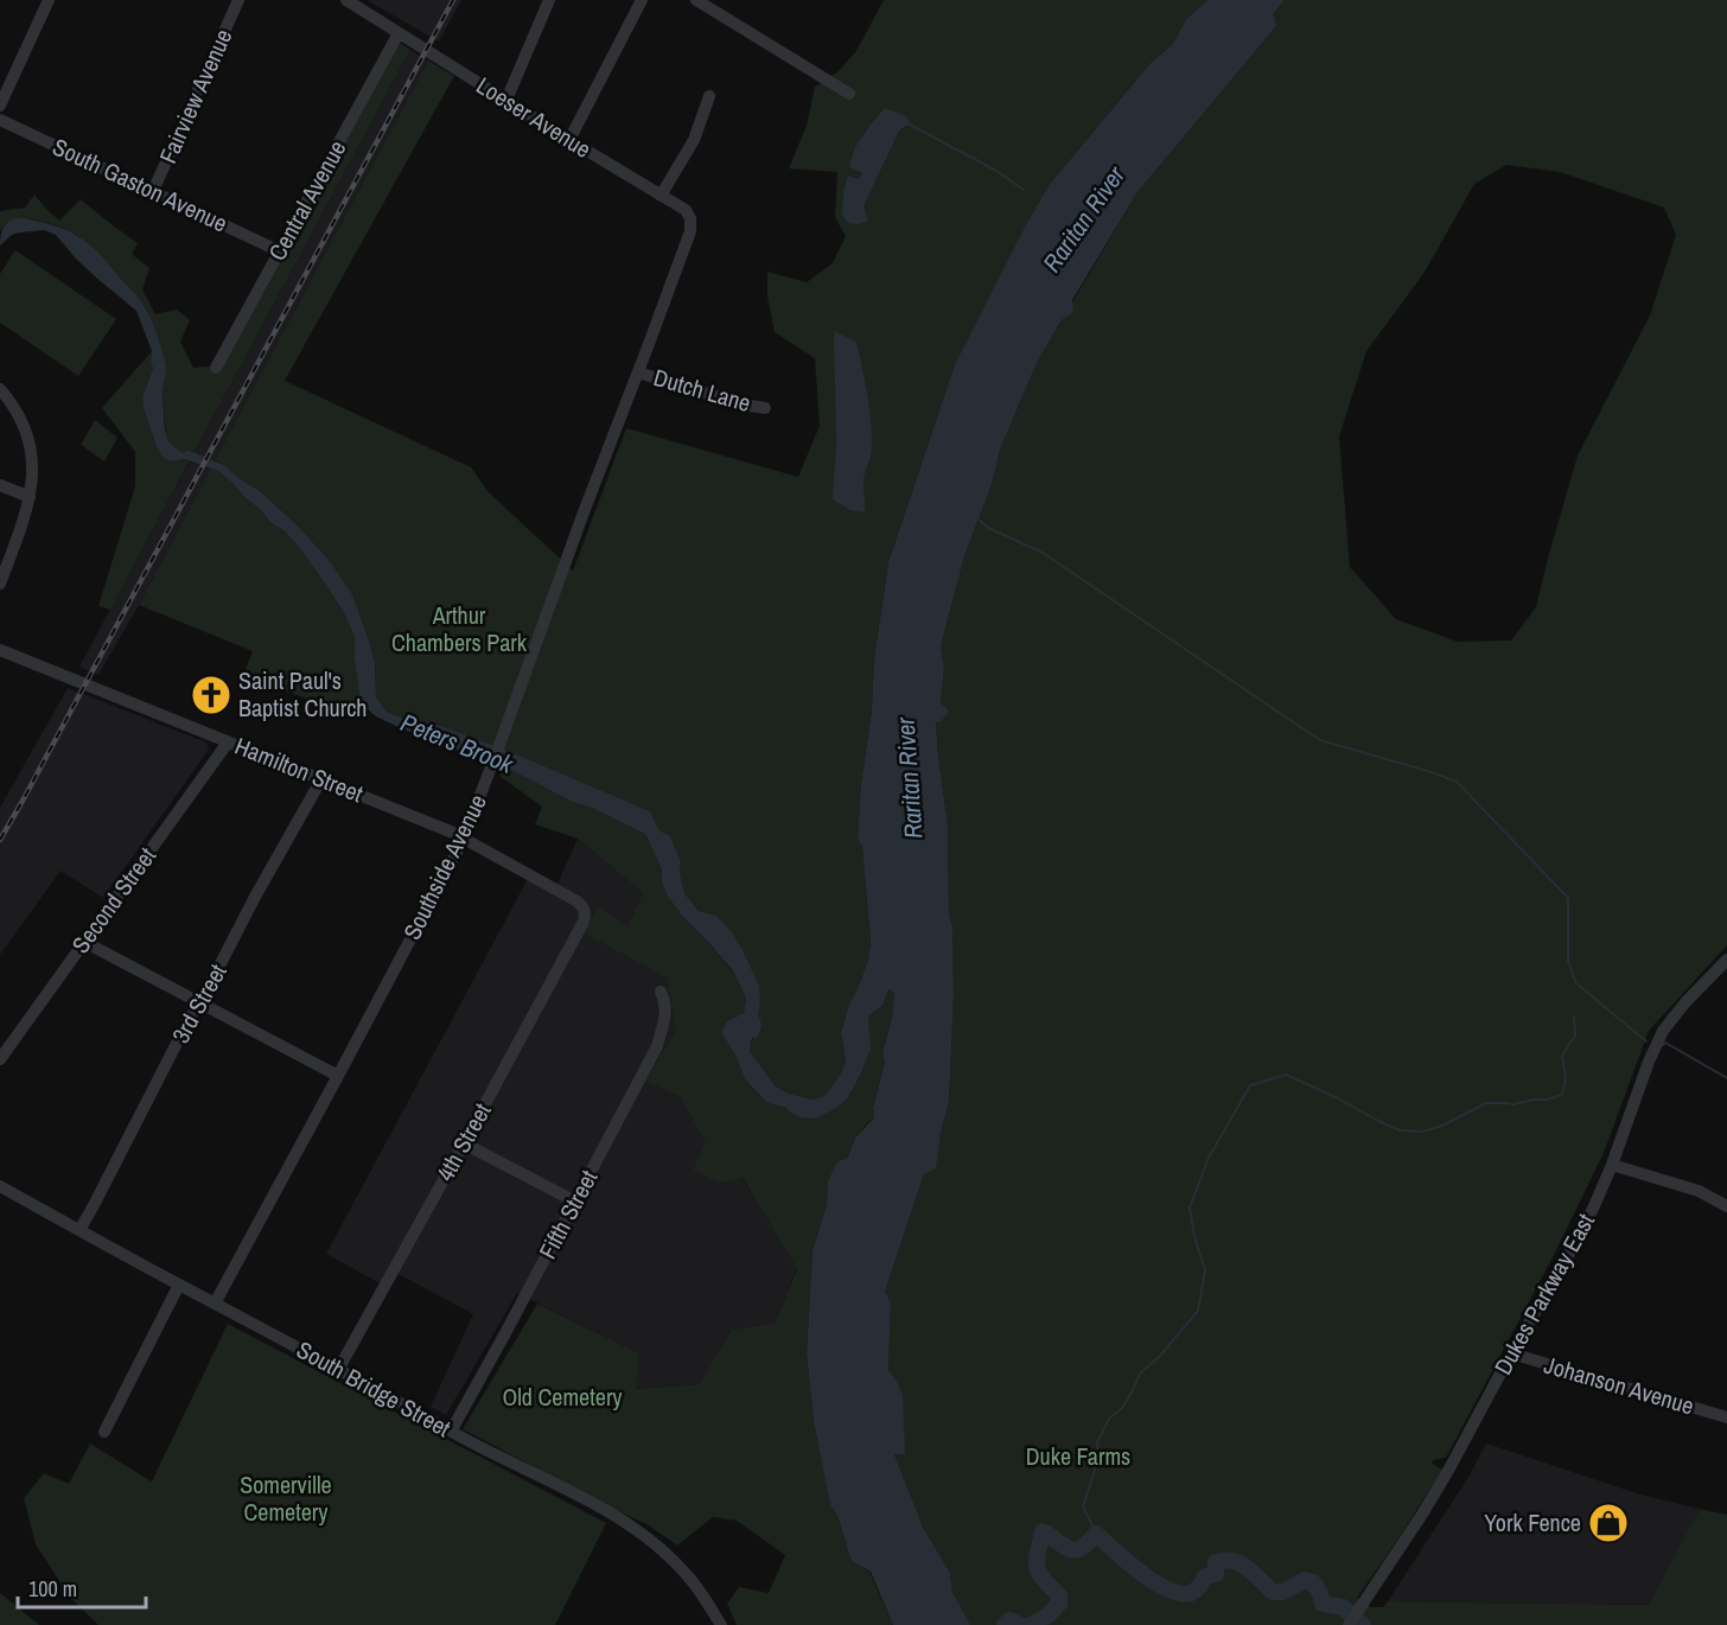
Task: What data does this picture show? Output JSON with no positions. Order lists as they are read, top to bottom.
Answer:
{
  "streets": {
    "street": [
      "Fairview Avenue",
      "Loeser Avenue",
      "South Gaston Avenue",
      "Central Avenue",
      "Dutch Lane",
      "Hamilton Street",
      "Southside Avenue",
      "Second Street",
      "3rd Street",
      "4th Street",
      "Fifth Street",
      "Dukes Parkway East",
      "Johanson Avenue",
      "South Bridge Street"
    ]
  },
  "crossings": [
    ["Fairview Avenue", "South Gaston Avenue"],
    ["Loeser Avenue", "Central Avenue"],
    ["Loeser Avenue", "Southside Avenue"],
    ["South Gaston Avenue", "Central Avenue"],
    ["Dutch Lane", "Southside Avenue"],
    ["Hamilton Street", "Southside Avenue"],
    ["Hamilton Street", "Second Street"],
    ["Hamilton Street", "3rd Street"],
    ["Hamilton Street", "4th Street"],
    ["Southside Avenue", "South Bridge Street"],
    ["3rd Street", "South Bridge Street"],
    ["4th Street", "South Bridge Street"],
    ["Fifth Street", "South Bridge Street"],
    ["Dukes Parkway East", "Johanson Avenue"]
  ],
  "water": ["Raritan River", "Peters Brook"],
  "parks": [
    "Arthur Chambers Park",
    "Old Cemetery",
    "Duke Farms",
    "Somerville Cemetery"
  ],
  "places": {
    "church": ["Saint Paul's Baptist Church"],
    "shop": ["York Fence"]
  },
  "scale_bar": "100 m"
}
